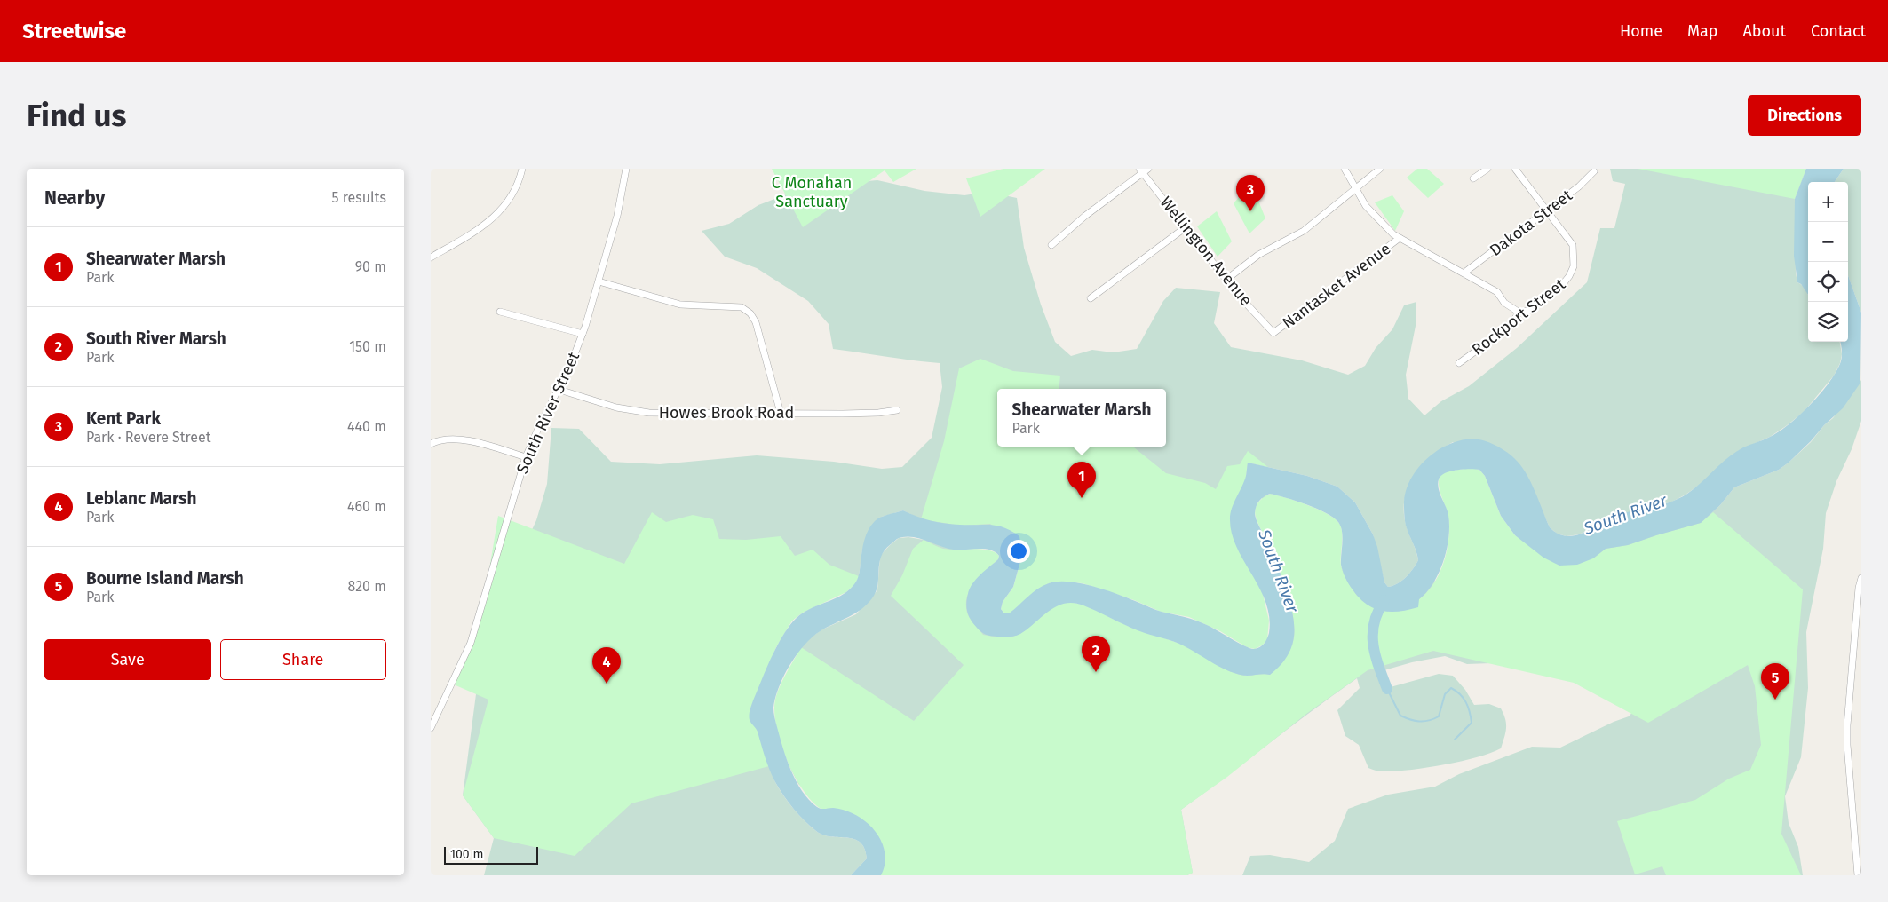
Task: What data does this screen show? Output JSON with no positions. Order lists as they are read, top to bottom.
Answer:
{
  "streets": {
    "street": [
      "Dakota Street",
      "Wellington Avenue",
      "Nantasket Avenue",
      "Rockport Street",
      "South River Street",
      "Howes Brook Road"
    ]
  },
  "crossings": [
    ["Dakota Street", "Rockport Street"],
    ["Wellington Avenue", "Nantasket Avenue"],
    ["South River Street", "Howes Brook Road"]
  ],
  "water": ["South River"],
  "parks": ["C Monahan Sanctuary"],
  "scale_bar": "100 m",
  "page": {
    "header": "Streetwise",
    "nav": [
      "Home",
      "Map",
      "About",
      "Contact"
    ],
    "buttons": [
      "Directions",
      ["Save", "Share"]
    ],
    "title": "Find us",
    "heading": ["Nearby", "5 results"],
    "pins": [
      "3",
      "1",
      "2",
      "4",
      "5"
    ],
    "map_buttons": ["+", "−"],
    "list": [
      {
        "mark": "1",
        "name": "Shearwater Marsh",
        "note": "Park",
        "value": "90 m"
      },
      {
        "mark": "2",
        "name": "South River Marsh",
        "note": "Park",
        "value": "150 m"
      },
      {
        "mark": "3",
        "name": "Kent Park",
        "note": "Park · Revere Street",
        "value": "440 m"
      },
      {
        "mark": "4",
        "name": "Leblanc Marsh",
        "note": "Park",
        "value": "460 m"
      },
      {
        "mark": "5",
        "name": "Bourne Island Marsh",
        "note": "Park",
        "value": "820 m"
      }
    ],
    "popup": ["Shearwater Marsh", "Park"],
    "scale": "100 m"
  }
}
